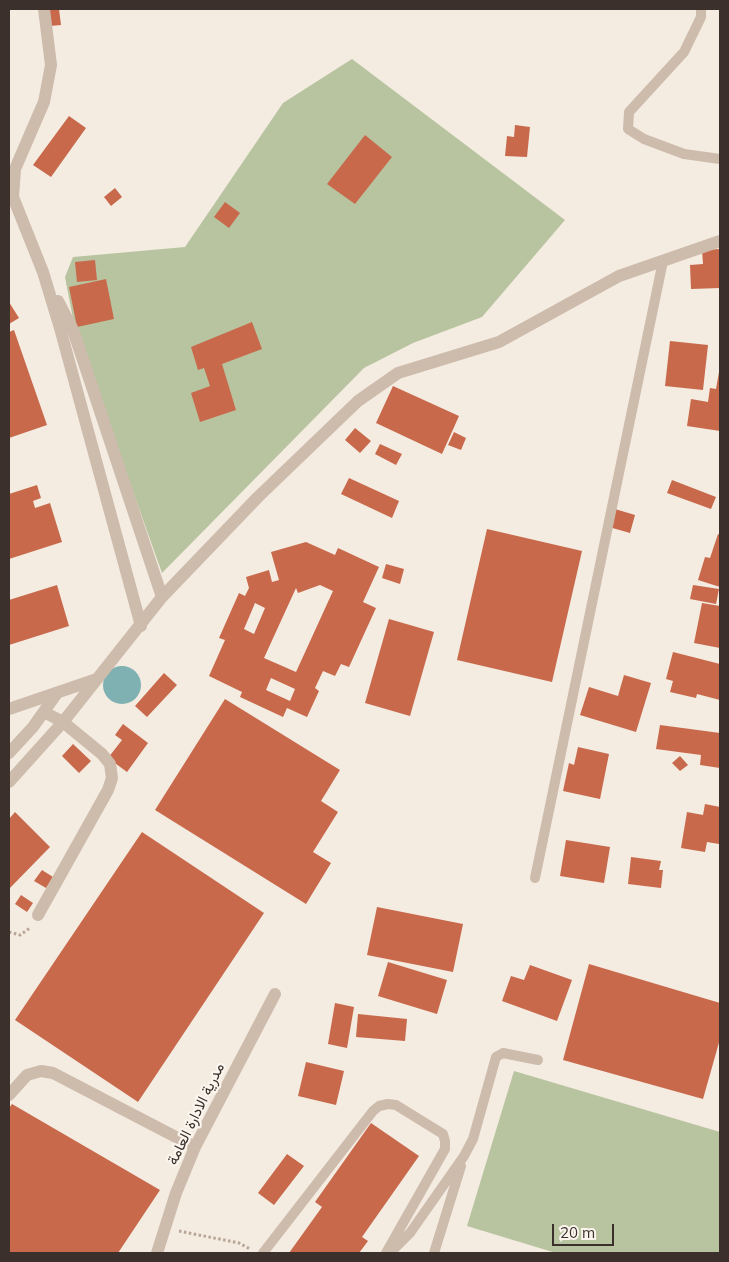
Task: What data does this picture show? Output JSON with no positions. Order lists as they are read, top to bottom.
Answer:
{
  "streets": {
    "street": ["مدرية الادارة العامة"]
  },
  "scale_bar": "20 m"
}
